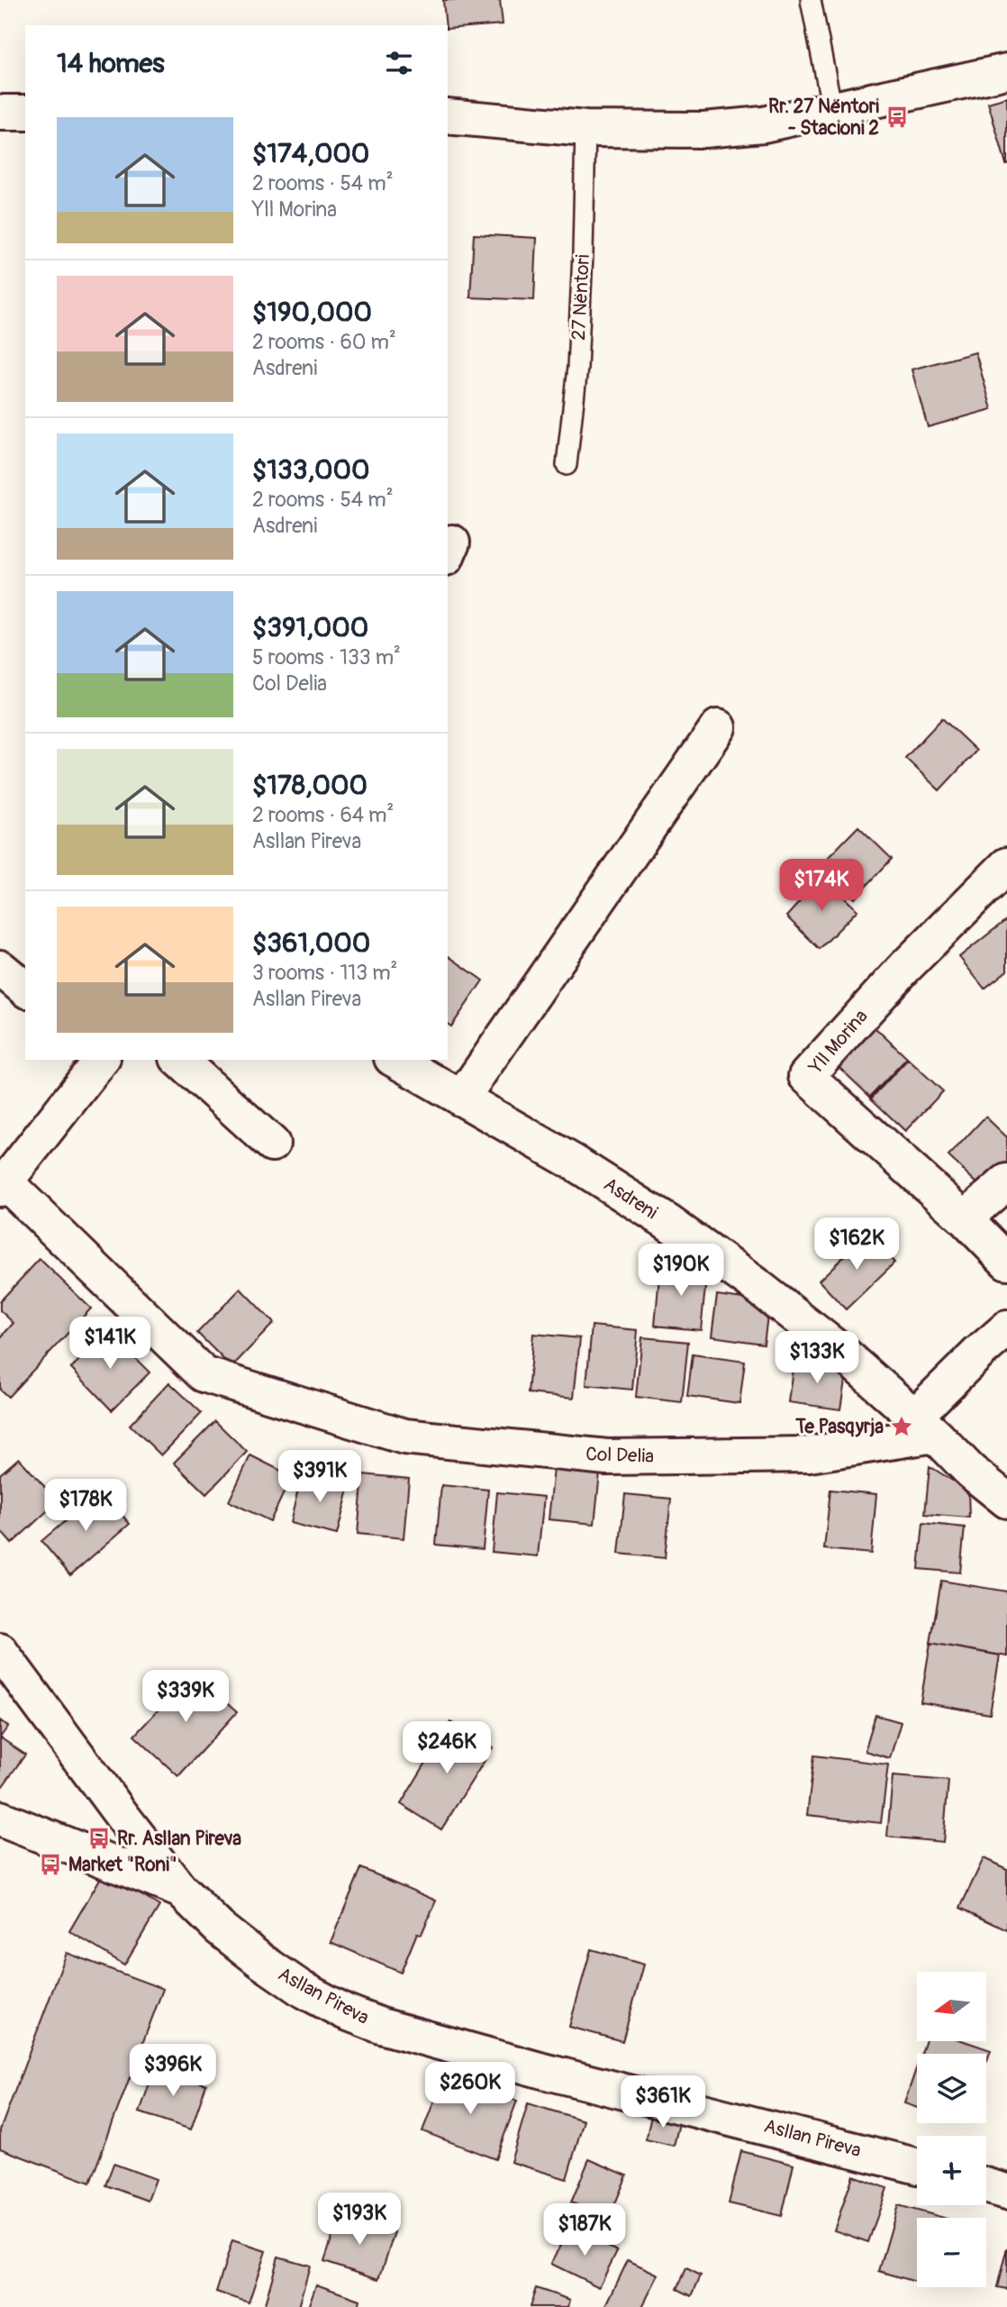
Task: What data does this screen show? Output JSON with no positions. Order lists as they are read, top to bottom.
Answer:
{
  "streets": {
    "street": [
      "Yll Morina",
      "Asdreni",
      "Col Delia",
      "Asllan Pireva"
    ],
    "lane": ["27 Nëntori"]
  },
  "crossings": [
    ["Asdreni", "Col Delia"]
  ],
  "places": {
    "bus stop": ["Rr. 27 Nëntori - Stacioni 2", "Rr. Asllan Pireva", "Market \"Roni\""],
    "place": ["Te Pasqyrja"]
  },
  "north": "left",
  "page": {
    "heading": "14 homes",
    "list": [
      {
        "name": "$174,000",
        "note": "2 rooms · 54 m² · Yll Morina"
      },
      {
        "name": "$190,000",
        "note": "2 rooms · 60 m² · Asdreni"
      },
      {
        "name": "$133,000",
        "note": "2 rooms · 54 m² · Asdreni"
      },
      {
        "name": "$391,000",
        "note": "5 rooms · 133 m² · Col Delia"
      },
      {
        "name": "$178,000",
        "note": "2 rooms · 64 m² · Asllan Pireva"
      },
      {
        "name": "$361,000",
        "note": "3 rooms · 113 m² · Asllan Pireva"
      }
    ],
    "price": [
      "$174K",
      "$162K",
      "$190K",
      "$141K",
      "$133K",
      "$391K",
      "$178K",
      "$339K",
      "$246K",
      "$396K",
      "$260K",
      "$361K",
      "$193K",
      "$187K"
    ],
    "map_buttons": ["+", "−"]
  }
}
